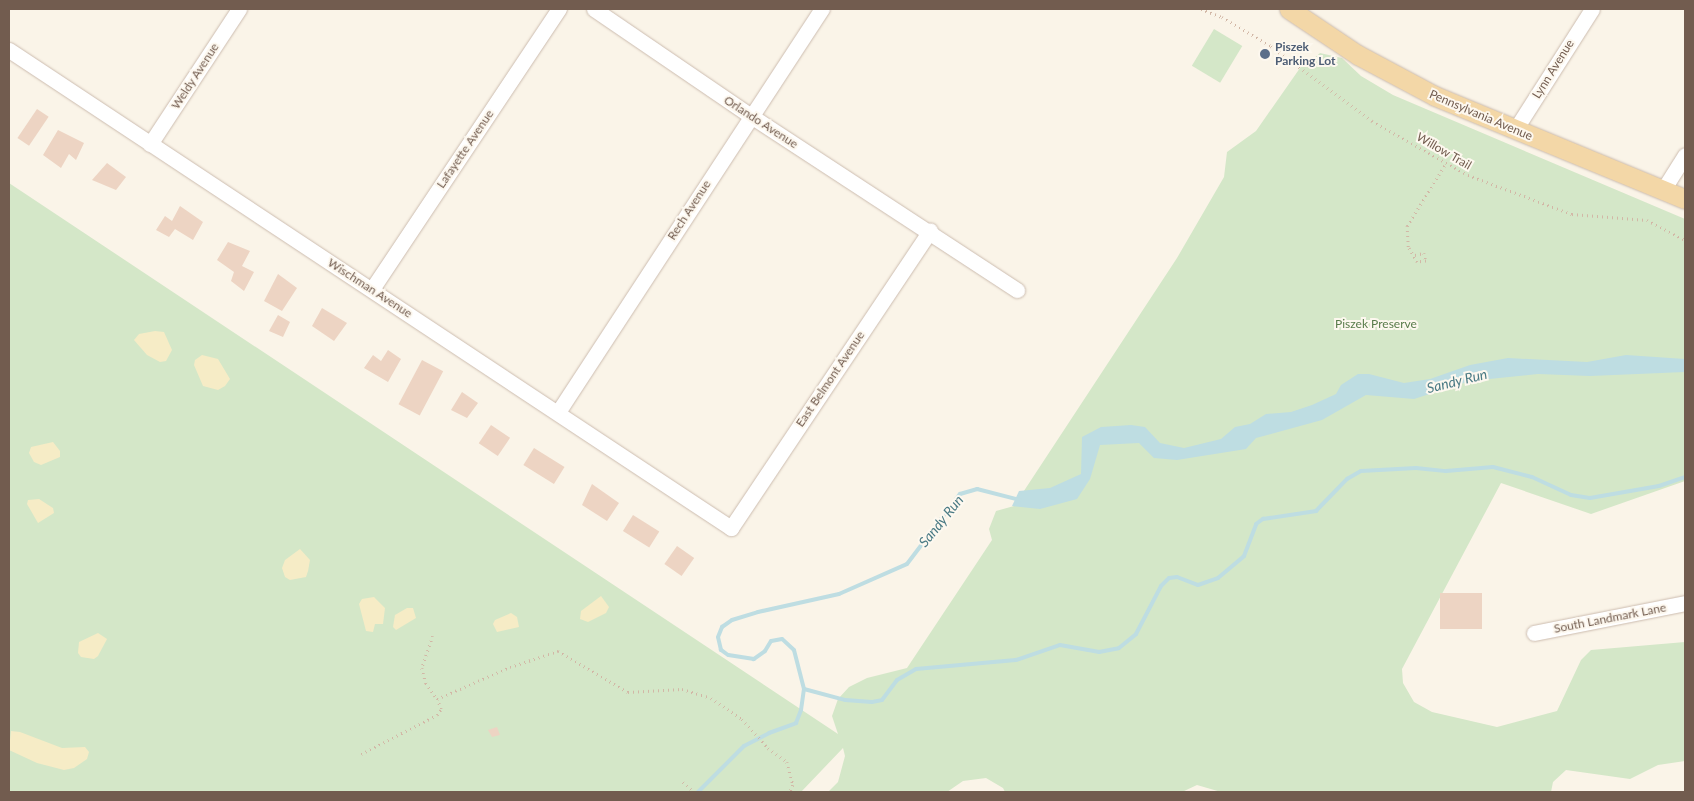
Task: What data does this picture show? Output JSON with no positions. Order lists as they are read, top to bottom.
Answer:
{
  "streets": {
    "main road": ["Pennsylvania Avenue"],
    "street": [
      "Lynn Avenue",
      "Weldy Avenue",
      "Orlando Avenue",
      "Lafayette Avenue",
      "Rech Avenue",
      "Wischman Avenue",
      "East Belmont Avenue",
      "South Landmark Lane"
    ],
    "path": ["Willow Trail"]
  },
  "crossings": [
    ["Lynn Avenue", "Pennsylvania Avenue"],
    ["Weldy Avenue", "Wischman Avenue"],
    ["Orlando Avenue", "Rech Avenue"],
    ["Orlando Avenue", "East Belmont Avenue"],
    ["Lafayette Avenue", "Wischman Avenue"],
    ["Rech Avenue", "Wischman Avenue"],
    ["Wischman Avenue", "East Belmont Avenue"]
  ],
  "water": ["Sandy Run"],
  "parks": ["Piszek Preserve"],
  "places": ["Piszek Parking Lot"]
}
